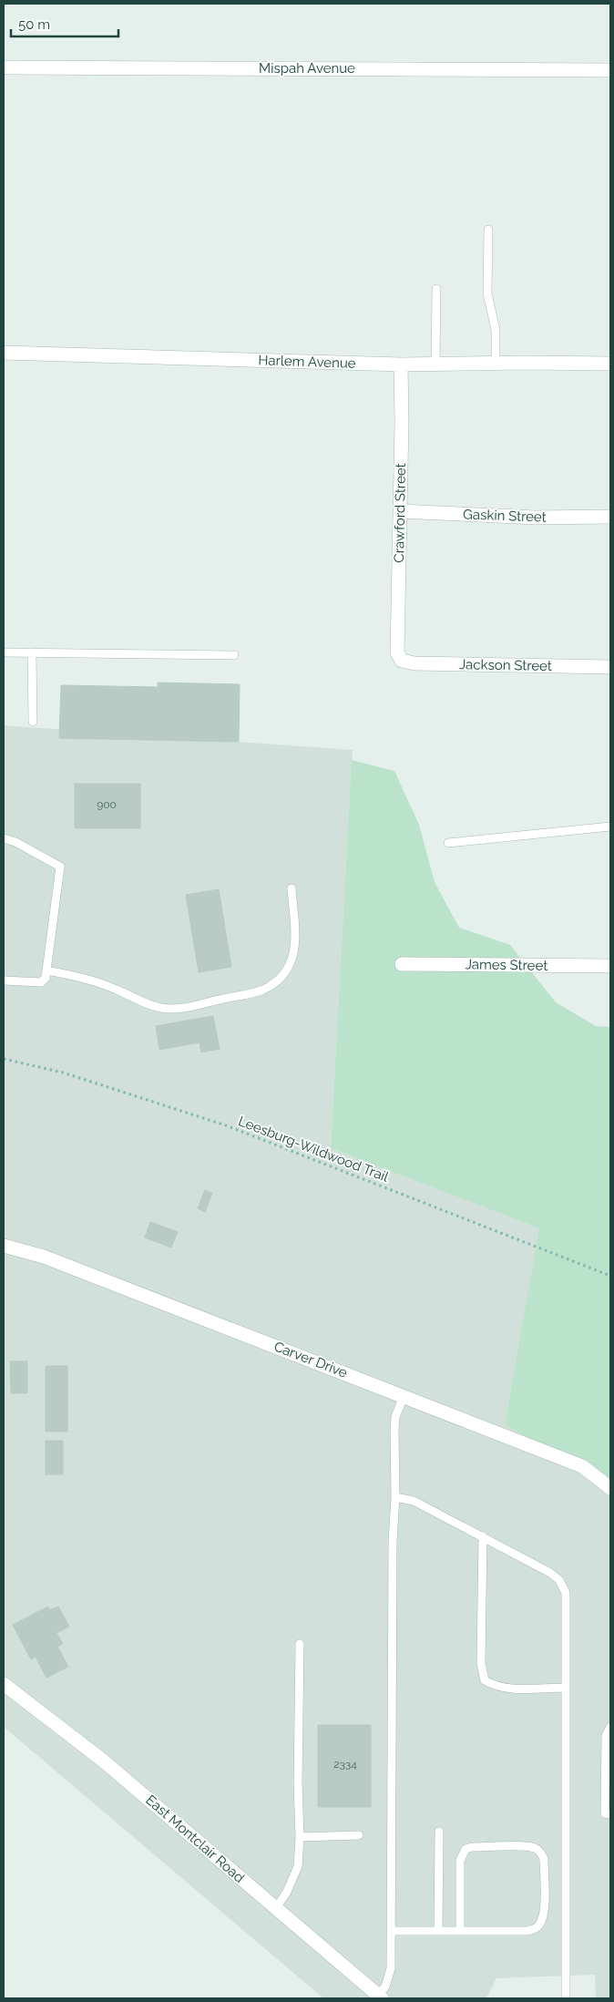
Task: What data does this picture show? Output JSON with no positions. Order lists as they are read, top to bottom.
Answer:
{
  "streets": {
    "street": [
      "Mispah Avenue",
      "Harlem Avenue",
      "Crawford Street",
      "Gaskin Street",
      "Jackson Street",
      "James Street",
      "Carver Drive",
      "East Montclair Road"
    ],
    "path": ["Leesburg-Wildwood Trail"]
  },
  "crossings": [
    ["Harlem Avenue", "Crawford Street"],
    ["Crawford Street", "Gaskin Street"],
    ["Crawford Street", "Jackson Street"]
  ],
  "house_numbers": ["900", "2334"],
  "scale_bar": "50 m"
}
